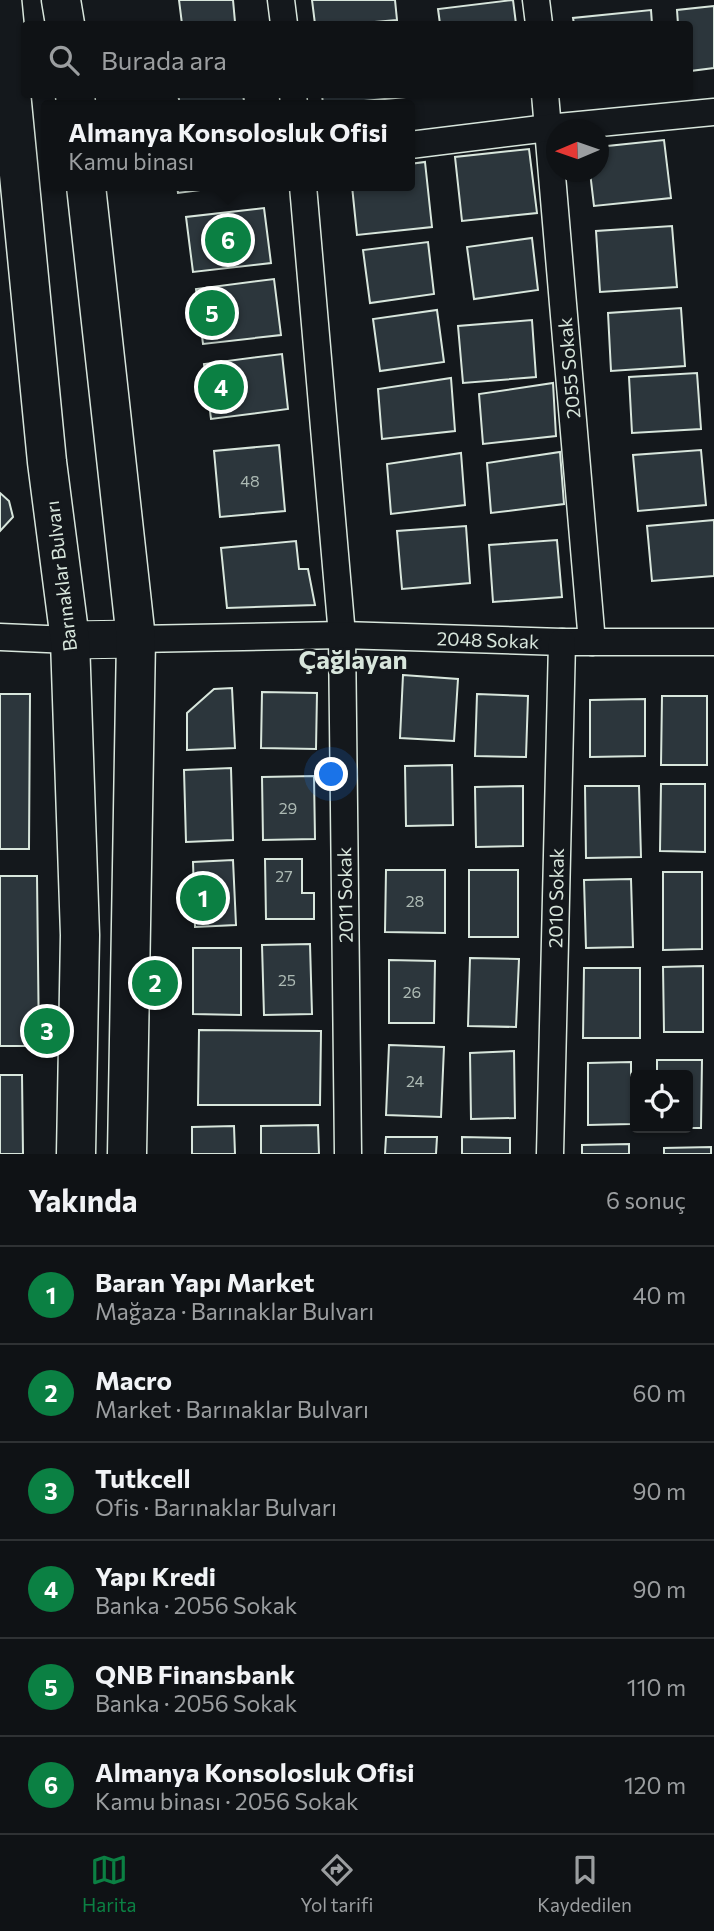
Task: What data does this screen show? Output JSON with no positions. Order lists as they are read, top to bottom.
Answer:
{
  "streets": {
    "main road": ["Barınaklar Bulvarı"],
    "street": [
      "2055 Sokak",
      "2048 Sokak",
      "2011 Sokak",
      "2010 Sokak"
    ]
  },
  "crossings": [
    ["2055 Sokak", "2048 Sokak"],
    ["2048 Sokak", "2011 Sokak"],
    ["2048 Sokak", "2010 Sokak"]
  ],
  "districts": ["Çağlayan"],
  "house_numbers": [
    "48",
    "29",
    "27",
    "28",
    "25",
    "26",
    "24"
  ],
  "north": "left",
  "page": {
    "search": "Burada ara",
    "popup": ["Almanya Konsolosluk Ofisi", "Kamu binası"],
    "pins": [
      "6",
      "5",
      "4",
      "1",
      "2",
      "3"
    ],
    "heading": ["Yakında", "6 sonuç"],
    "list": [
      {
        "mark": "1",
        "name": "Baran Yapı Market",
        "note": "Mağaza · Barınaklar Bulvarı",
        "value": "40 m"
      },
      {
        "mark": "2",
        "name": "Macro",
        "note": "Market · Barınaklar Bulvarı",
        "value": "60 m"
      },
      {
        "mark": "3",
        "name": "Tutkcell",
        "note": "Ofis · Barınaklar Bulvarı",
        "value": "90 m"
      },
      {
        "mark": "4",
        "name": "Yapı Kredi",
        "note": "Banka · 2056 Sokak",
        "value": "90 m"
      },
      {
        "mark": "5",
        "name": "QNB Finansbank",
        "note": "Banka · 2056 Sokak",
        "value": "110 m"
      },
      {
        "mark": "6",
        "name": "Almanya Konsolosluk Ofisi",
        "note": "Kamu binası · 2056 Sokak",
        "value": "120 m"
      }
    ],
    "nav": ["Harita", "Yol tarifi", "Kaydedilen"]
  }
}
